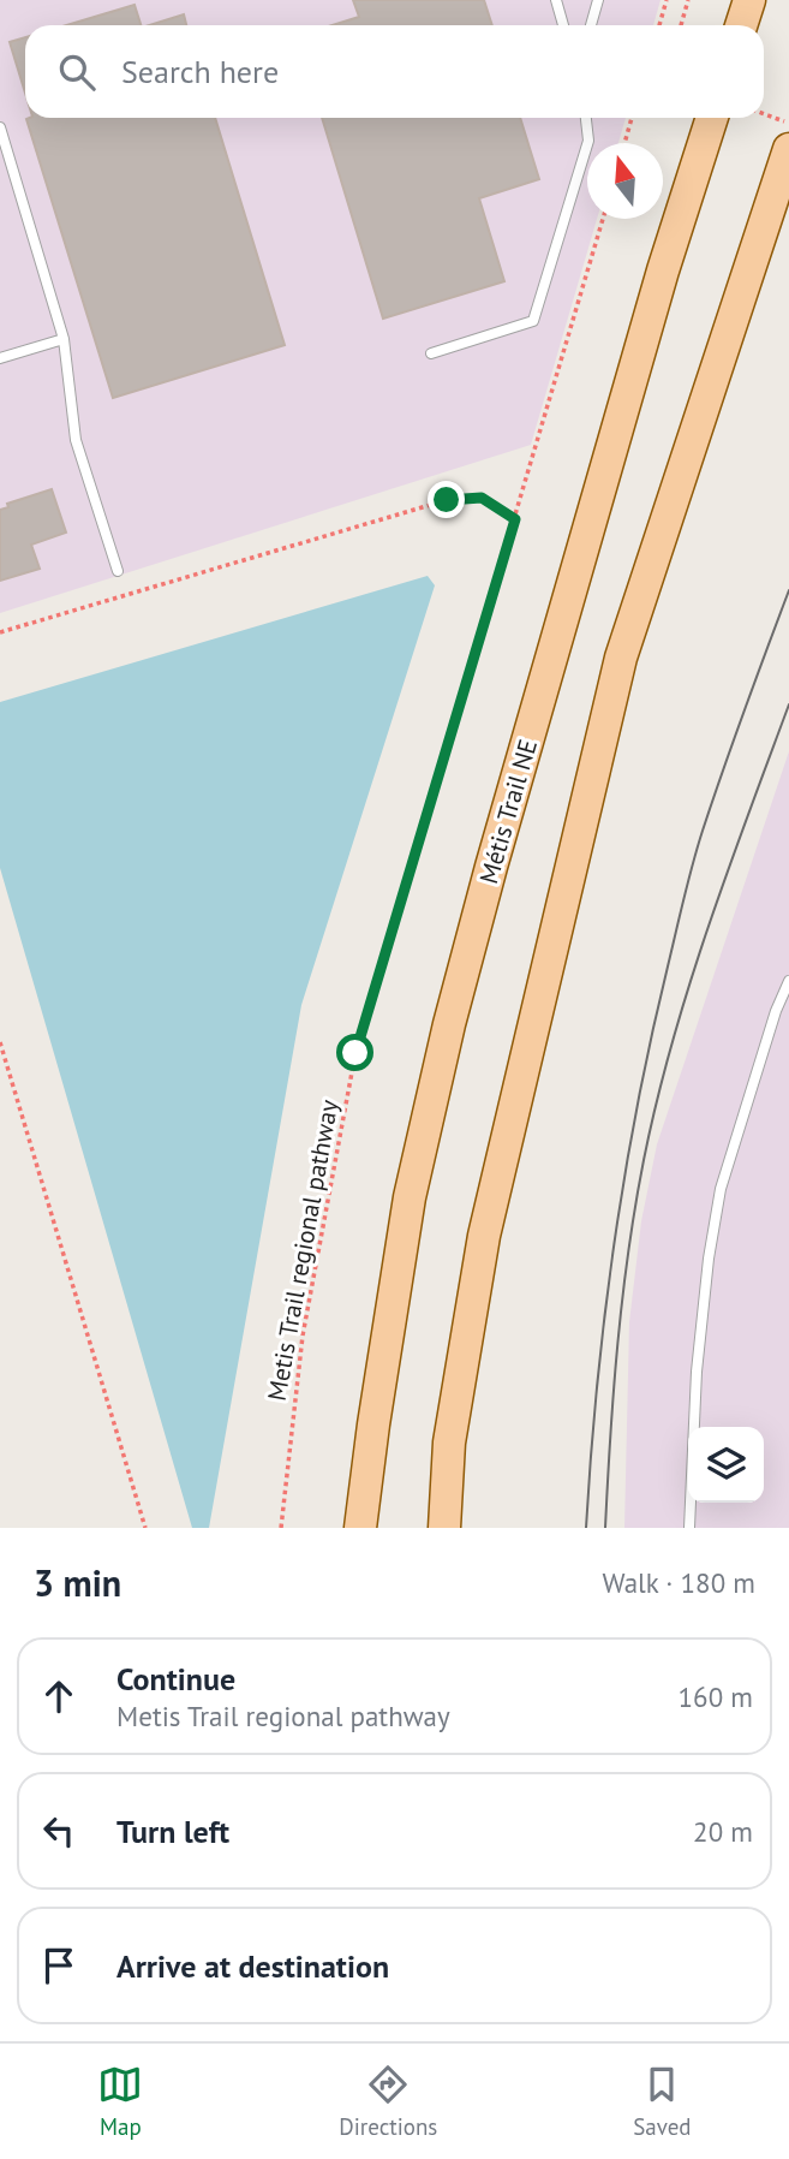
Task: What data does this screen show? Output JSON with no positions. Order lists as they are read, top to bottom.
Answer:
{
  "streets": {
    "main road": ["Métis Trail NE"],
    "path": ["Metis Trail regional pathway"]
  },
  "north": "top",
  "page": {
    "search": "Search here",
    "heading": ["3 min", "Walk · 180 m"],
    "list": [
      ["Continue", "Metis Trail regional pathway", "160 m"],
      ["Turn left", "20 m"],
      "Arrive at destination"
    ],
    "nav": ["Map", "Directions", "Saved"]
  }
}
